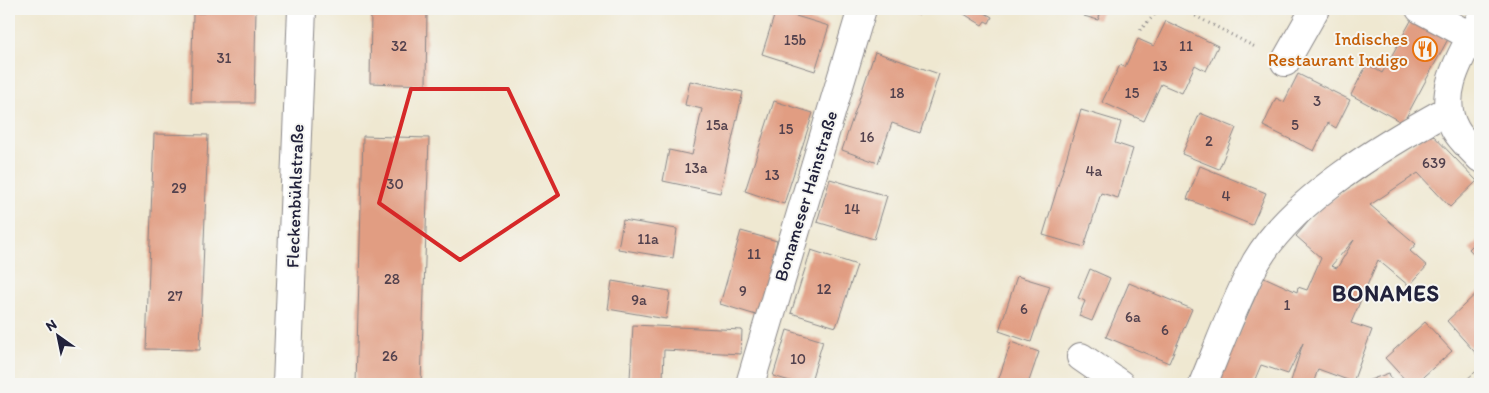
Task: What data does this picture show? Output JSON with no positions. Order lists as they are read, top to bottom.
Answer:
{
  "streets": {
    "street": ["Fleckenbühlstraße", "Bonameser Hainstraße"]
  },
  "districts": ["BONAMES"],
  "places": {
    "restaurant": ["Indisches Restaurant Indigo"]
  },
  "house_numbers": [
    "15b",
    "32",
    "11",
    "31",
    "13",
    "18",
    "15",
    "3",
    "15a",
    "5",
    "15",
    "16",
    "2",
    "639",
    "13a",
    "4a",
    "13",
    "30",
    "29",
    "4",
    "14",
    "11a",
    "11",
    "28",
    "12",
    "9",
    "27",
    "9a",
    "1",
    "6",
    "6a",
    "6",
    "26",
    "10"
  ],
  "north": "top left"
}
